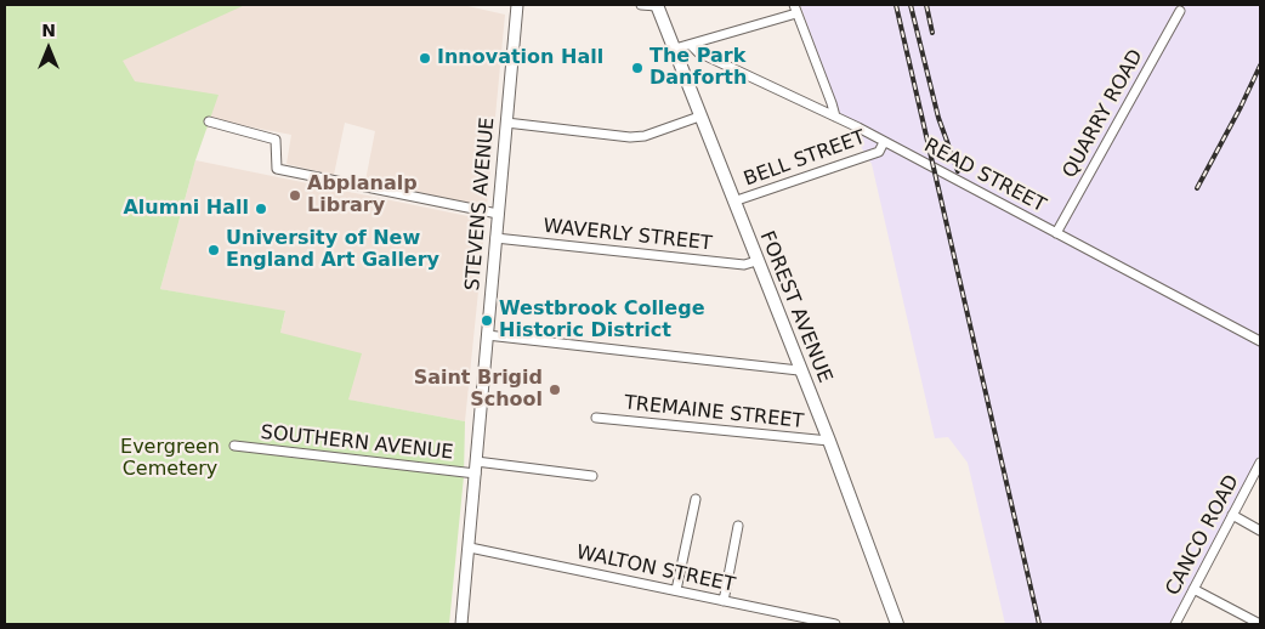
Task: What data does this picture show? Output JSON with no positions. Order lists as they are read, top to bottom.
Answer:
{
  "streets": {
    "highway": ["FOREST AVENUE"],
    "main road": ["STEVENS AVENUE"],
    "street": [
      "QUARRY ROAD",
      "BELL STREET",
      "READ STREET",
      "WAVERLY STREET",
      "TREMAINE STREET",
      "SOUTHERN AVENUE",
      "CANCO ROAD",
      "WALTON STREET"
    ]
  },
  "crossings": [
    ["QUARRY ROAD", "READ STREET"],
    ["BELL STREET", "READ STREET"],
    ["BELL STREET", "FOREST AVENUE"],
    ["STEVENS AVENUE", "WAVERLY STREET"],
    ["STEVENS AVENUE", "SOUTHERN AVENUE"],
    ["STEVENS AVENUE", "WALTON STREET"],
    ["WAVERLY STREET", "FOREST AVENUE"],
    ["FOREST AVENUE", "TREMAINE STREET"]
  ],
  "parks": ["Evergreen Cemetery"],
  "places": [
    "Innovation Hall",
    "The Park Danforth",
    "Abplanalp Library",
    "Alumni Hall",
    "University of New England Art Gallery",
    "Westbrook College Historic District",
    "Saint Brigid School"
  ],
  "north": "top"
}
